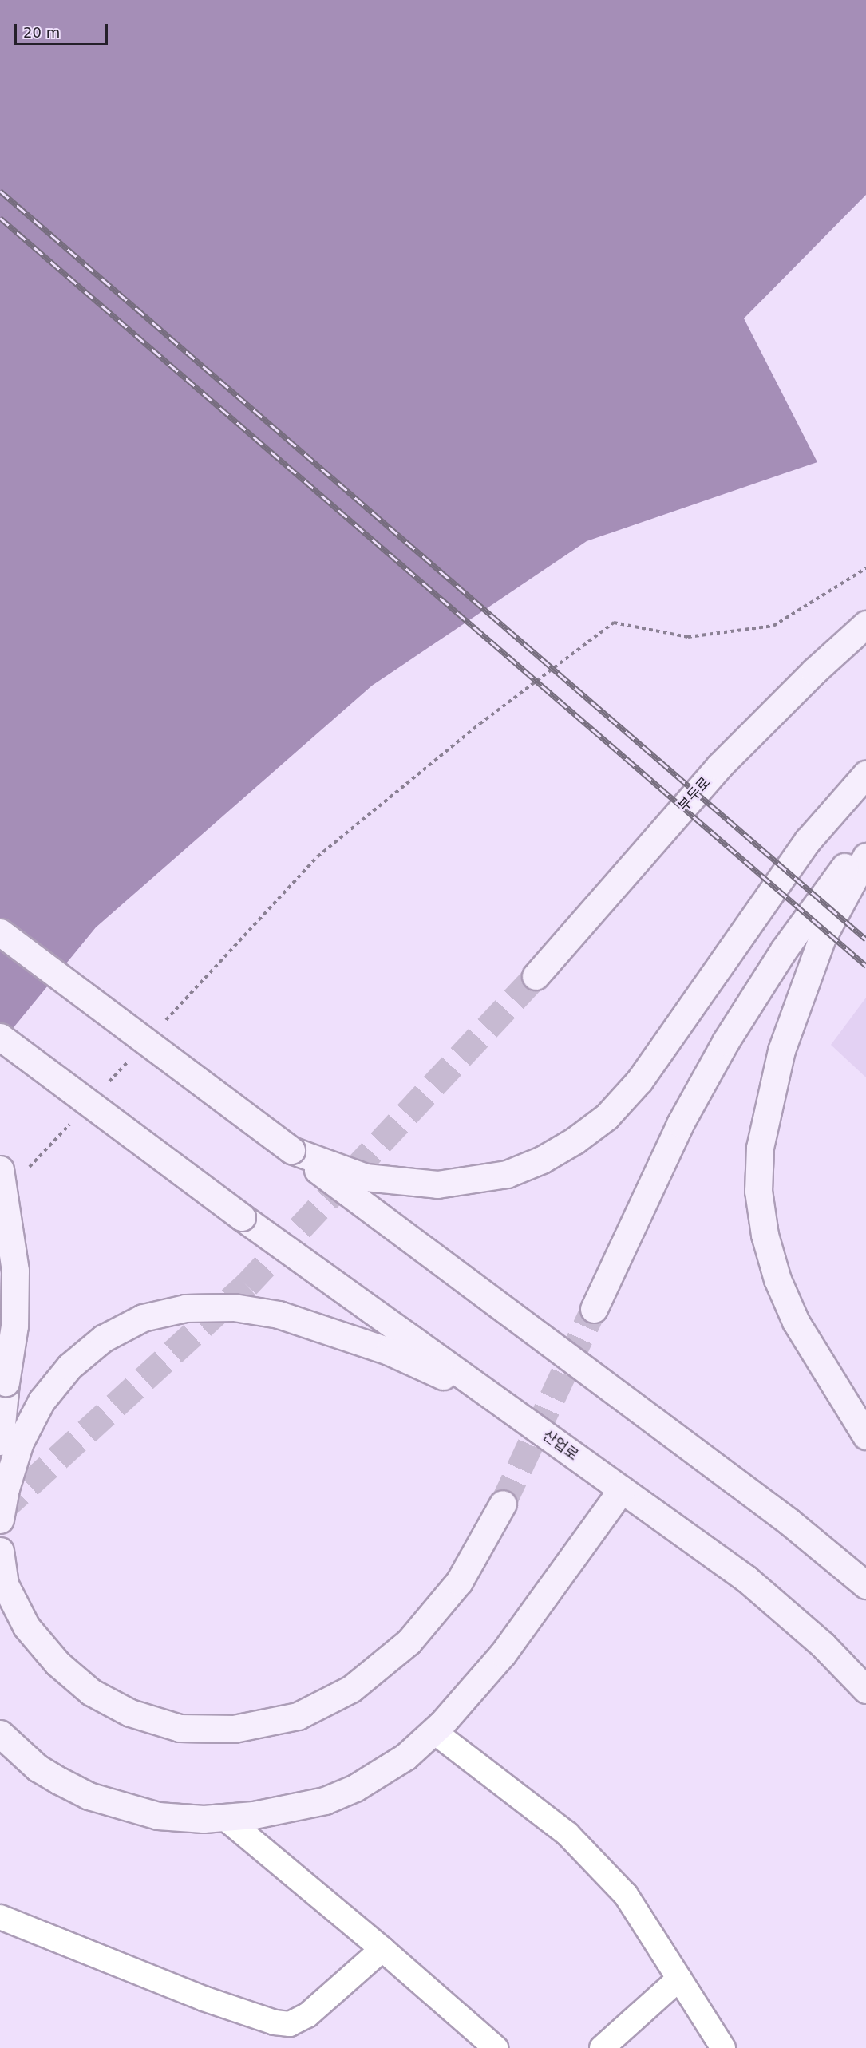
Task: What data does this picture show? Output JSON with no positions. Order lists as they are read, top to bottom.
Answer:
{
  "streets": {
    "main road": ["부두로", "산업로"]
  },
  "scale_bar": "20 m"
}
